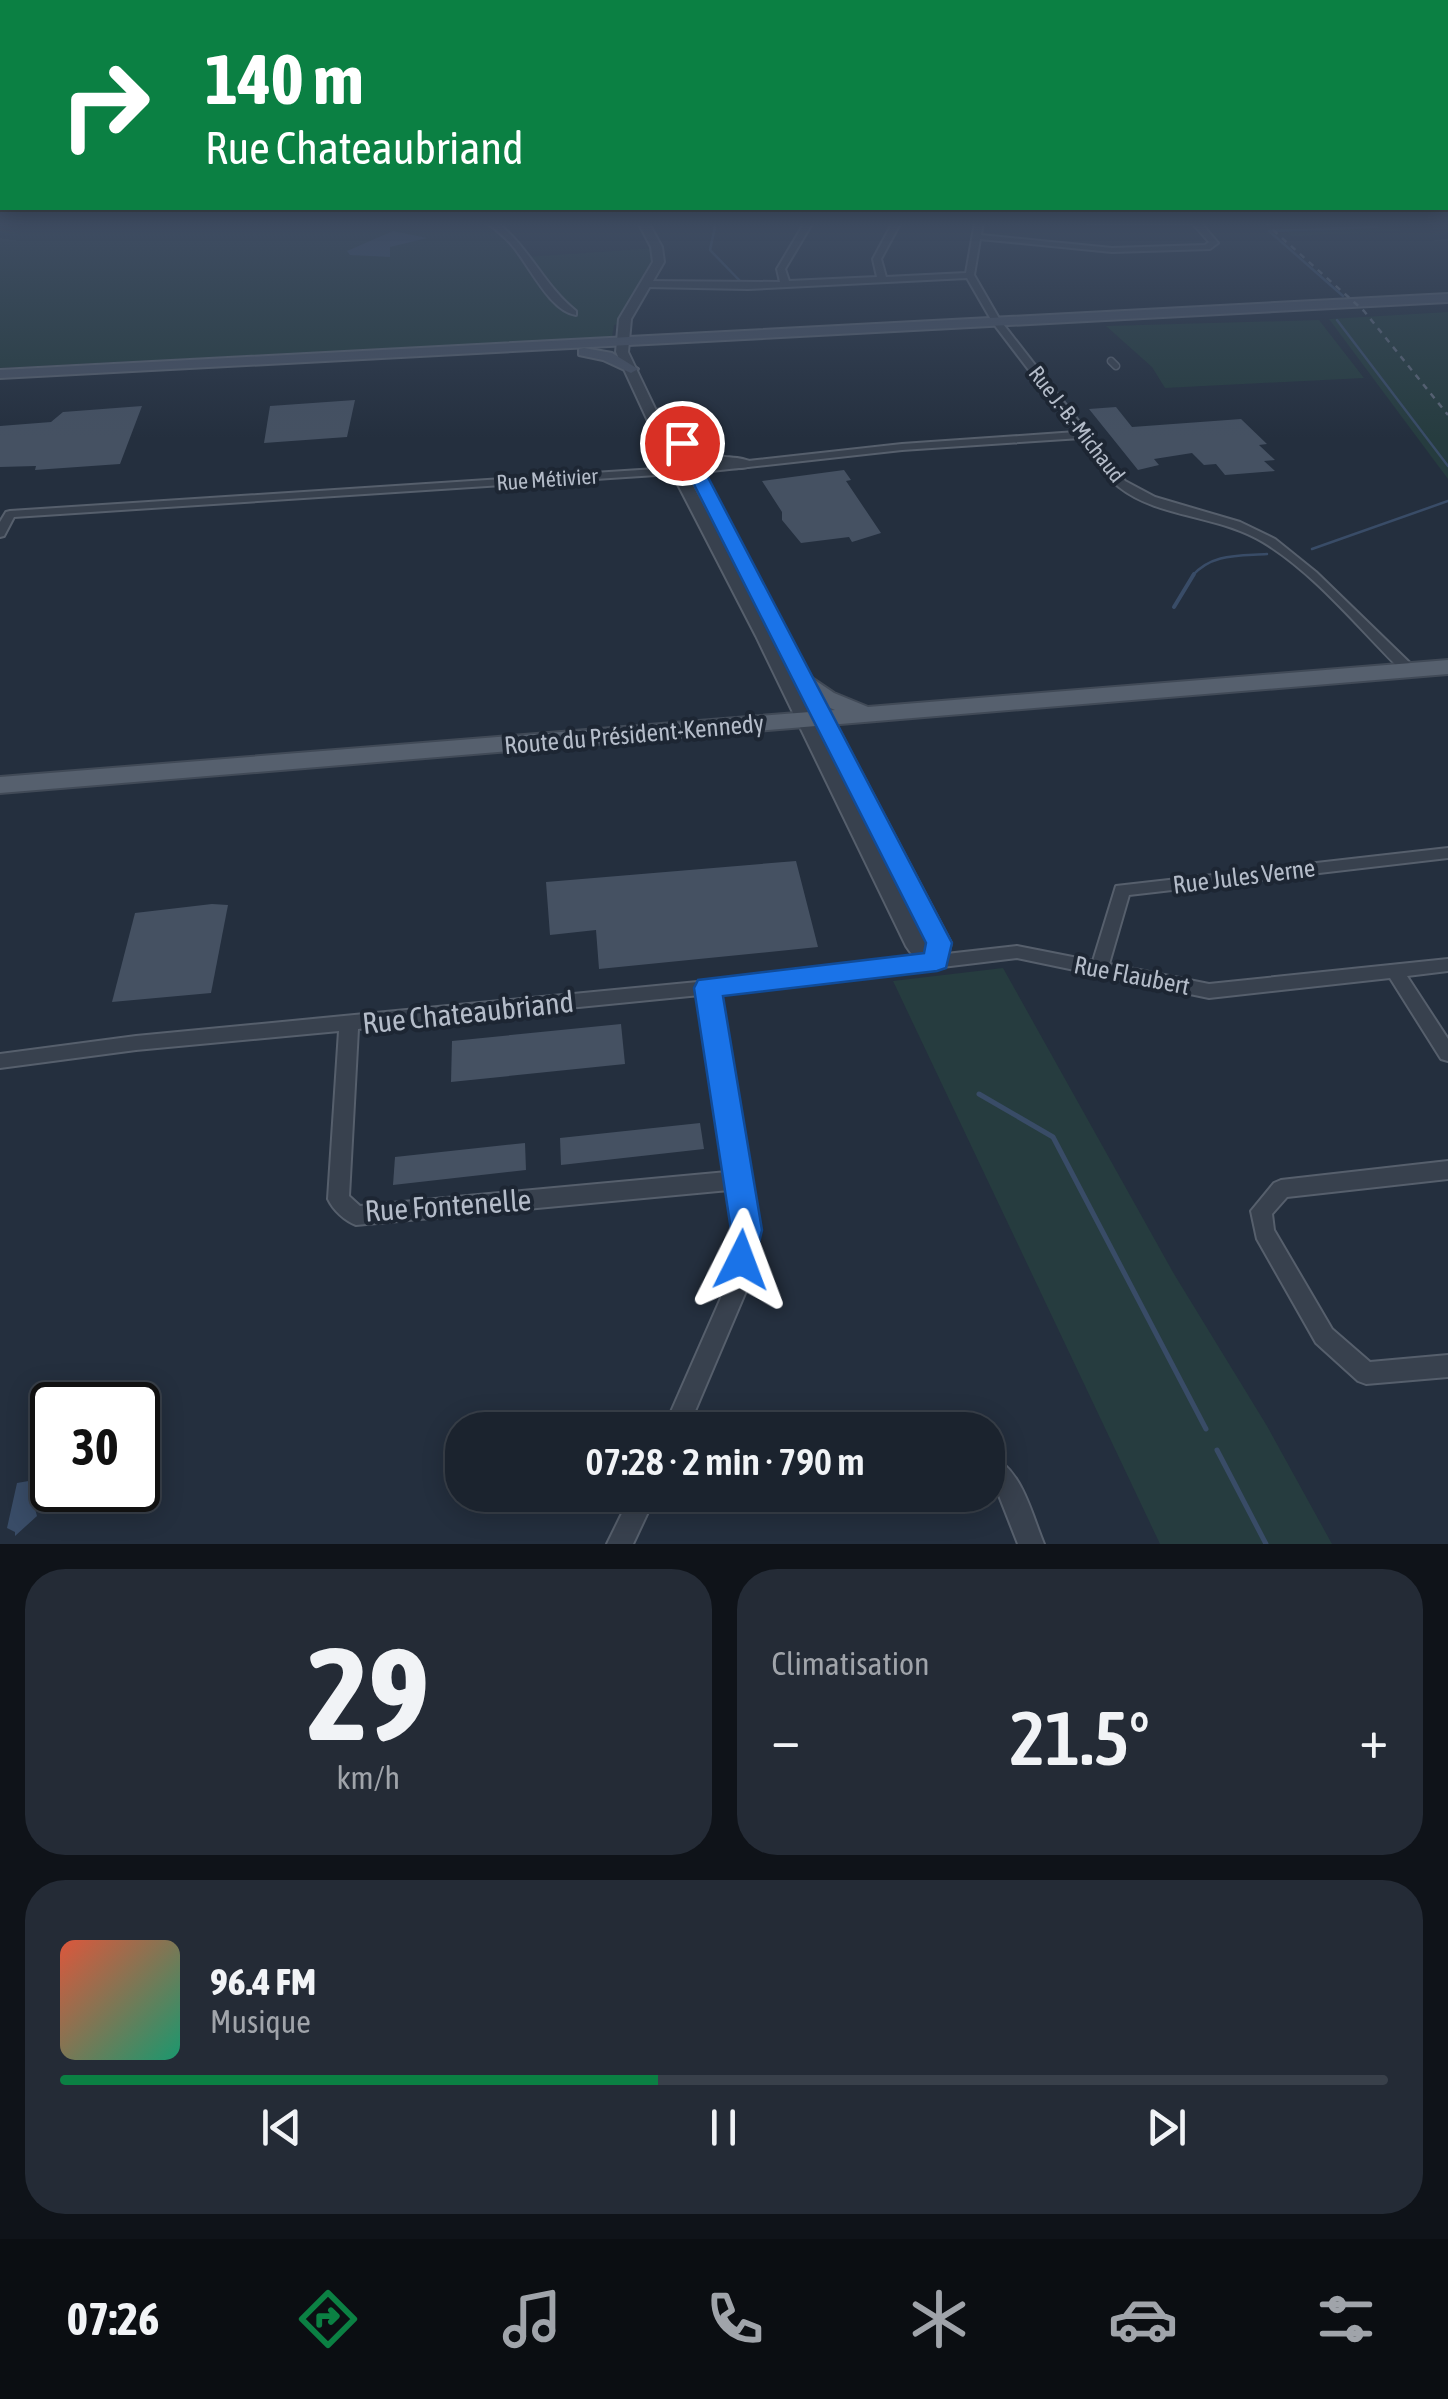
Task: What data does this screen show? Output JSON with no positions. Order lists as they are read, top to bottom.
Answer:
{
  "streets": {
    "main road": ["Route du Président-Kennedy"],
    "street": [
      "Rue J.-B.-Michaud",
      "Rue Métivier",
      "Rue Jules Verne",
      "Rue Flaubert",
      "Rue Chateaubriand",
      "Rue Fontenelle"
    ]
  },
  "crossings": [
    ["Rue J.-B.-Michaud", "Rue Métivier"],
    ["Rue J.-B.-Michaud", "Route du Président-Kennedy"],
    ["Rue Jules Verne", "Rue Flaubert"],
    ["Rue Flaubert", "Rue Chateaubriand"],
    ["Rue Chateaubriand", "Rue Fontenelle"]
  ],
  "page": {
    "turn": ["140 m", "Rue Chateaubriand"],
    "limit": "30",
    "trip": "07:28 · 2 min · 790 m",
    "tile": [
      ["29", "km/h"],
      "Climatisation"
    ],
    "heat": ["−", "21.5°", "+"],
    "song": ["96.4 FM", "Musique"],
    "tabs": "07:26"
  }
}
